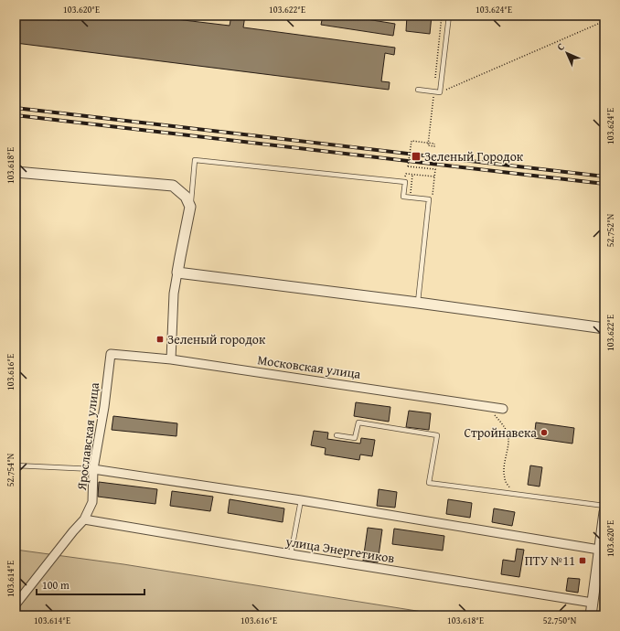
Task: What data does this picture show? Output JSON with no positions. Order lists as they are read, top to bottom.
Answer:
{
  "streets": {
    "street": ["Московская улица", "Ярославская улица", "улица Энергетиков"]
  },
  "crossings": [
    ["Московская улица", "Ярославская улица"],
    ["Ярославская улица", "улица Энергетиков"]
  ],
  "places": {
    "transit": ["Зеленый Городок", "Зеленый городок", "ПТУ №11"],
    "other": ["Стройнавека"]
  },
  "scale_bar": "100 m",
  "north": "top left",
  "coordinates": [
    "103.620°E",
    "103.622°E",
    "103.624°E",
    "103.618°E",
    "52.752°N",
    "103.616°E",
    "52.754°N",
    "103.614°E",
    "52.750°N"
  ]
}
